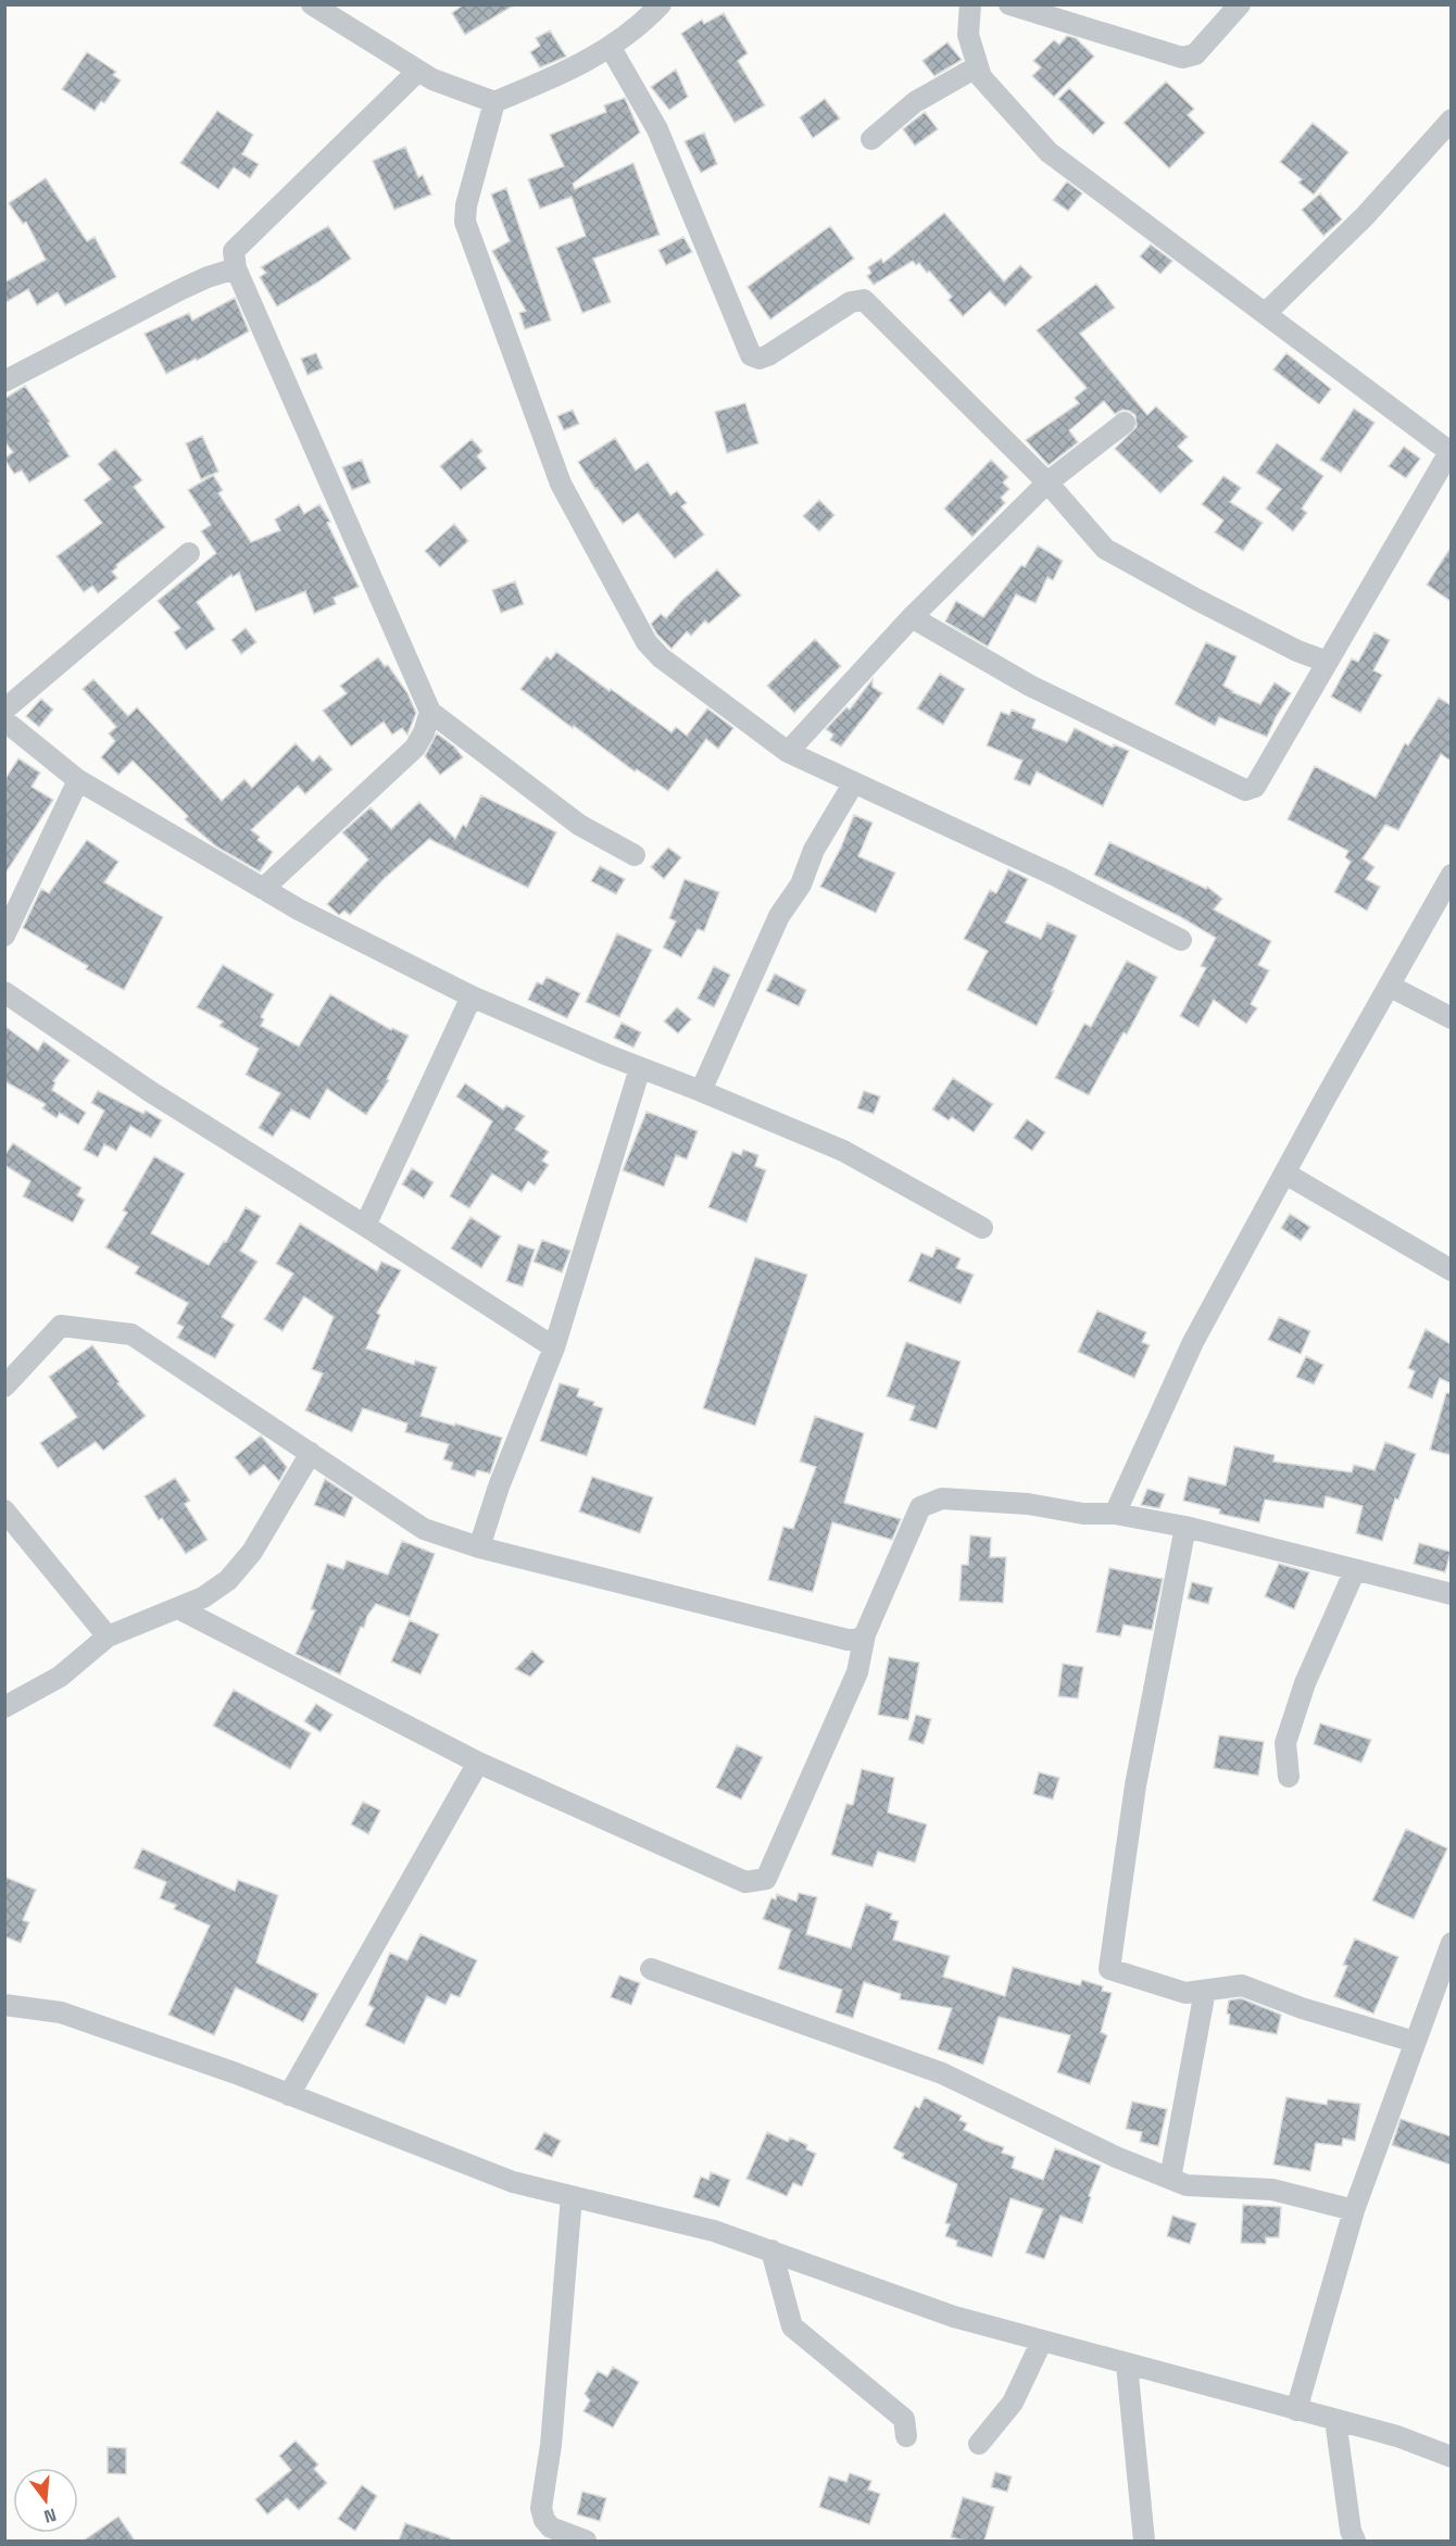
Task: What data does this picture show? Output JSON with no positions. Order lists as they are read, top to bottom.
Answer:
{
  "north": "bottom"
}
